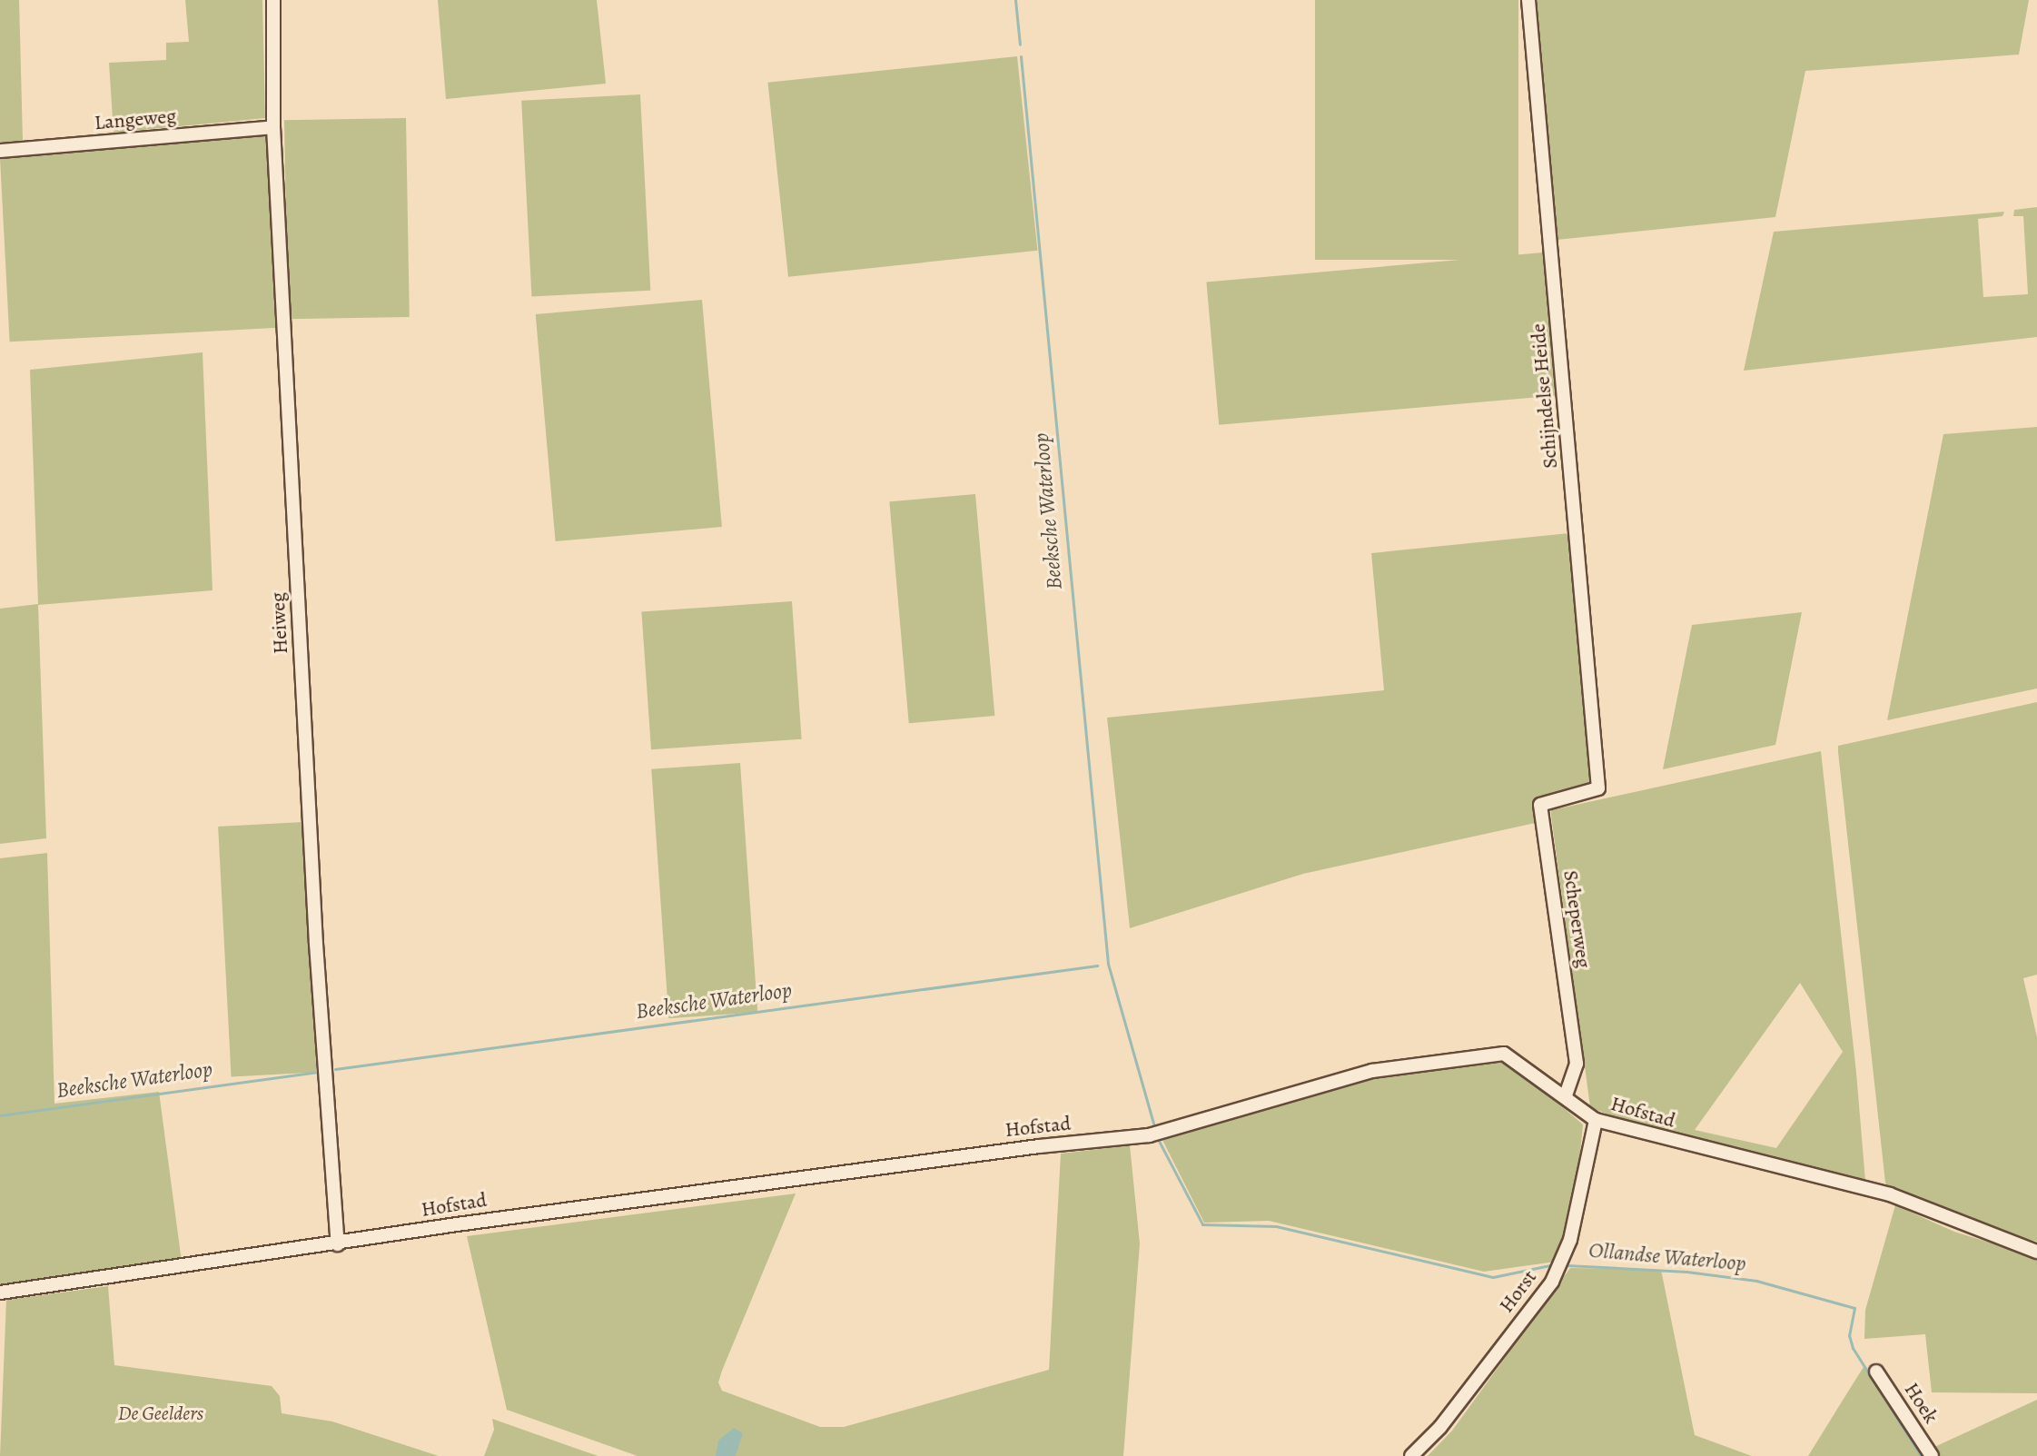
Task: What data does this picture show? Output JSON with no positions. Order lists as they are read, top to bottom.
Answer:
{
  "streets": {
    "street": [
      "Langeweg",
      "Schijndelse Heide",
      "Heiweg",
      "Scheperweg",
      "Hofstad",
      "Horst",
      "Hoek"
    ]
  },
  "crossings": [
    ["Langeweg", "Heiweg"],
    ["Schijndelse Heide", "Scheperweg"],
    ["Heiweg", "Hofstad"],
    ["Scheperweg", "Hofstad"],
    ["Hofstad", "Horst"]
  ],
  "water": ["Beeksche Waterloop", "Ollandse Waterloop"],
  "parks": ["De Geelders"]
}
